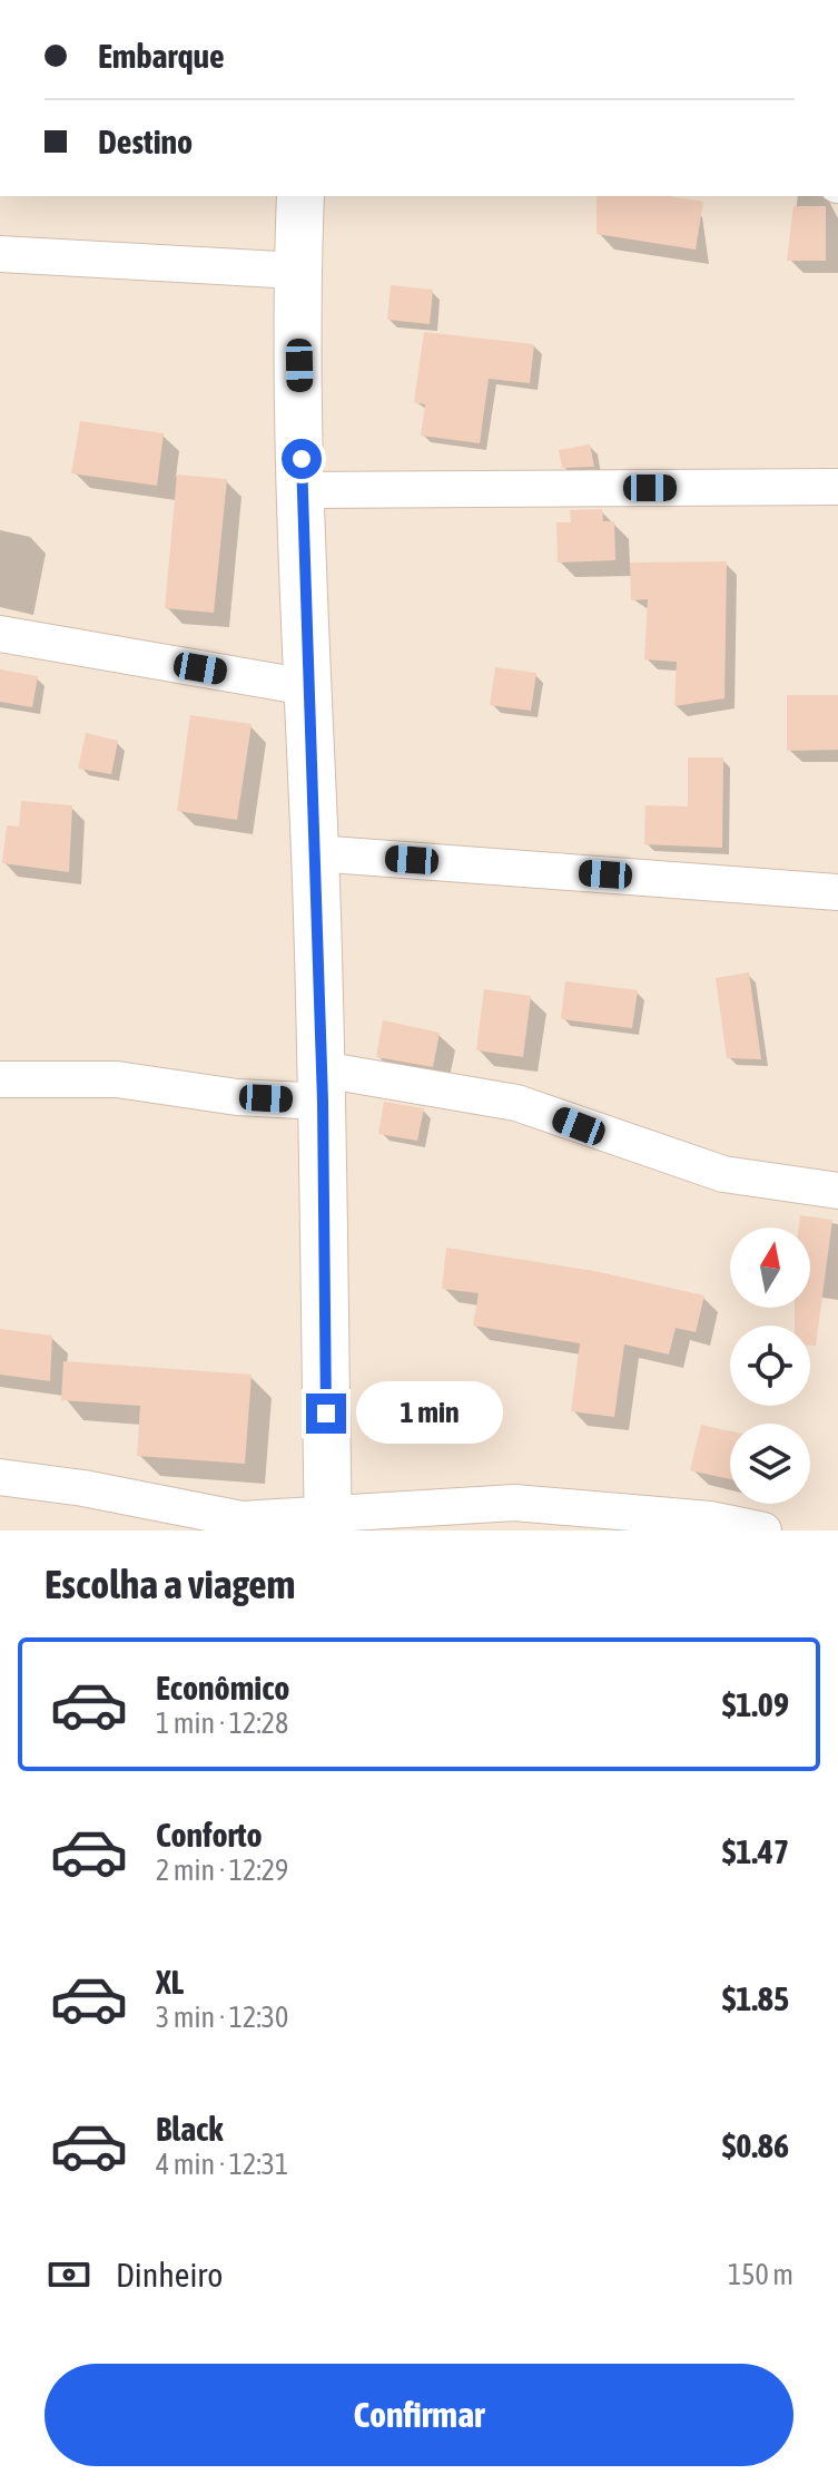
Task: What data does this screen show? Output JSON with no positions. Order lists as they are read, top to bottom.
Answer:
{
  "north": "top",
  "page": {
    "banner": ["Embarque", "Destino"],
    "bubble": "1 min",
    "heading": "Escolha a viagem",
    "list": [
      {
        "name": "Econômico",
        "note": "1 min · 12:28",
        "value": "$1.09"
      },
      {
        "name": "Conforto",
        "note": "2 min · 12:29",
        "value": "$1.47"
      },
      {
        "name": "XL",
        "note": "3 min · 12:30",
        "value": "$1.85"
      },
      {
        "name": "Black",
        "note": "4 min · 12:31",
        "value": "$0.86"
      }
    ],
    "pay": ["Dinheiro", "150 m"],
    "buttons": "Confirmar"
  }
}
